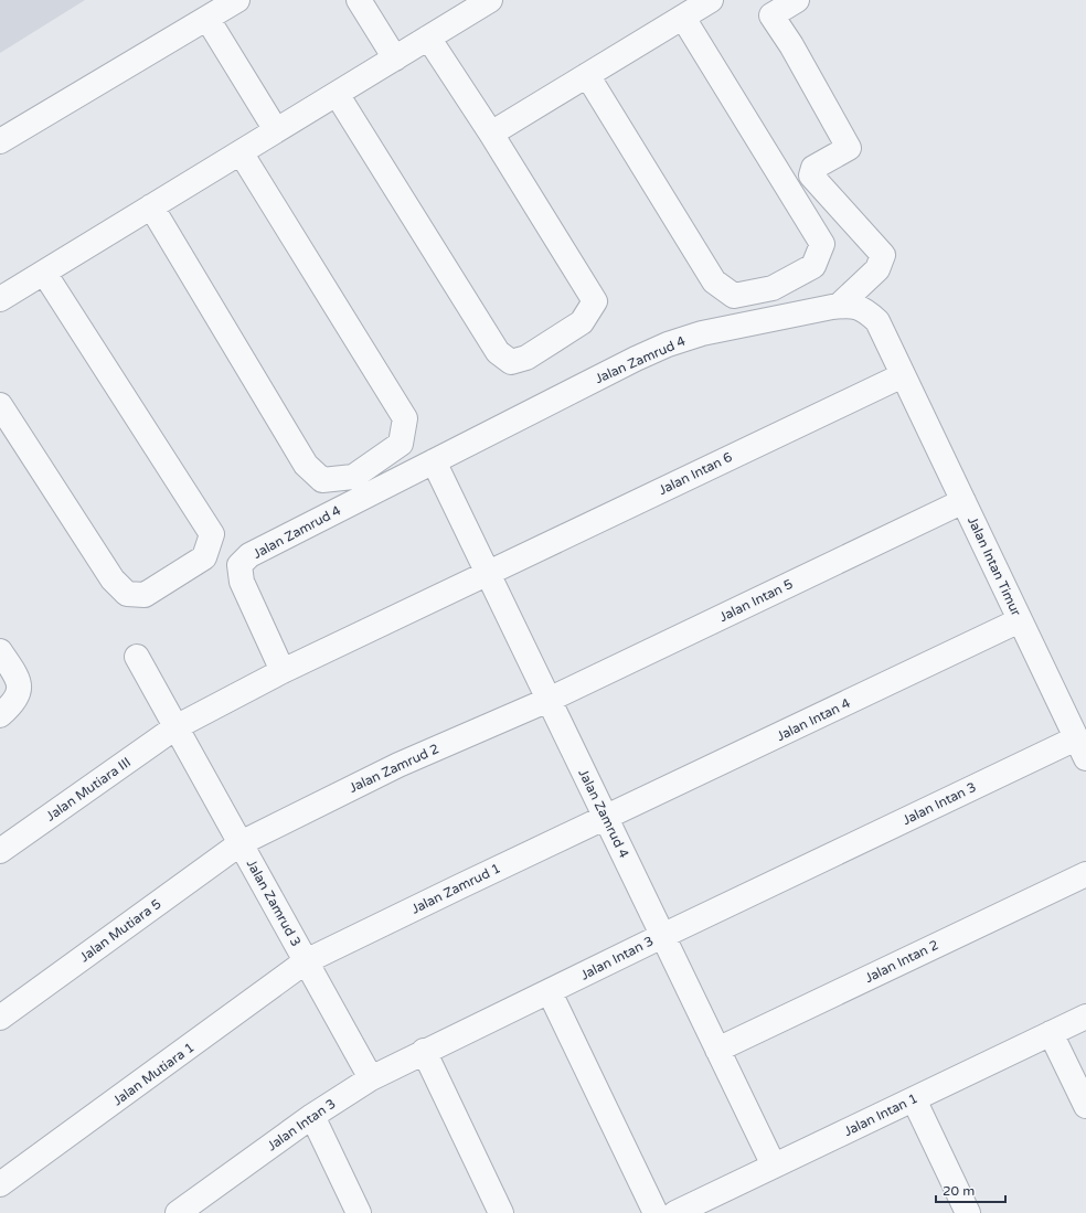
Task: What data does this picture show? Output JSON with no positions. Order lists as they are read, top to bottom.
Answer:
{
  "streets": {
    "street": [
      "Jalan Zamrud 4",
      "Jalan Intan 6",
      "Jalan Intan Timur",
      "Jalan Intan 5",
      "Jalan Intan 4",
      "Jalan Zamrud 2",
      "Jalan Mutiara III",
      "Jalan Intan 3",
      "Jalan Zamrud 1",
      "Jalan Zamrud 3",
      "Jalan Mutiara 5",
      "Jalan Intan 2",
      "Jalan Mutiara 1",
      "Jalan Intan 1"
    ]
  },
  "crossings": [
    ["Jalan Zamrud 4", "Jalan Intan 6"],
    ["Jalan Zamrud 4", "Jalan Intan Timur"],
    ["Jalan Zamrud 4", "Jalan Intan 5"],
    ["Jalan Zamrud 4", "Jalan Intan 4"],
    ["Jalan Zamrud 4", "Jalan Zamrud 2"],
    ["Jalan Zamrud 4", "Jalan Intan 3"],
    ["Jalan Zamrud 4", "Jalan Zamrud 1"],
    ["Jalan Zamrud 4", "Jalan Intan 2"],
    ["Jalan Zamrud 4", "Jalan Intan 1"],
    ["Jalan Intan 6", "Jalan Intan Timur"],
    ["Jalan Intan Timur", "Jalan Intan 5"],
    ["Jalan Intan Timur", "Jalan Intan 4"],
    ["Jalan Intan Timur", "Jalan Intan 3"],
    ["Jalan Intan 5", "Jalan Zamrud 2"],
    ["Jalan Intan 4", "Jalan Zamrud 1"],
    ["Jalan Zamrud 2", "Jalan Zamrud 3"],
    ["Jalan Zamrud 2", "Jalan Mutiara 5"],
    ["Jalan Mutiara III", "Jalan Zamrud 3"],
    ["Jalan Intan 3", "Jalan Zamrud 3"],
    ["Jalan Zamrud 1", "Jalan Zamrud 3"],
    ["Jalan Zamrud 1", "Jalan Mutiara 1"],
    ["Jalan Zamrud 3", "Jalan Mutiara 5"],
    ["Jalan Zamrud 3", "Jalan Mutiara 1"]
  ],
  "scale_bar": "20 m"
}
